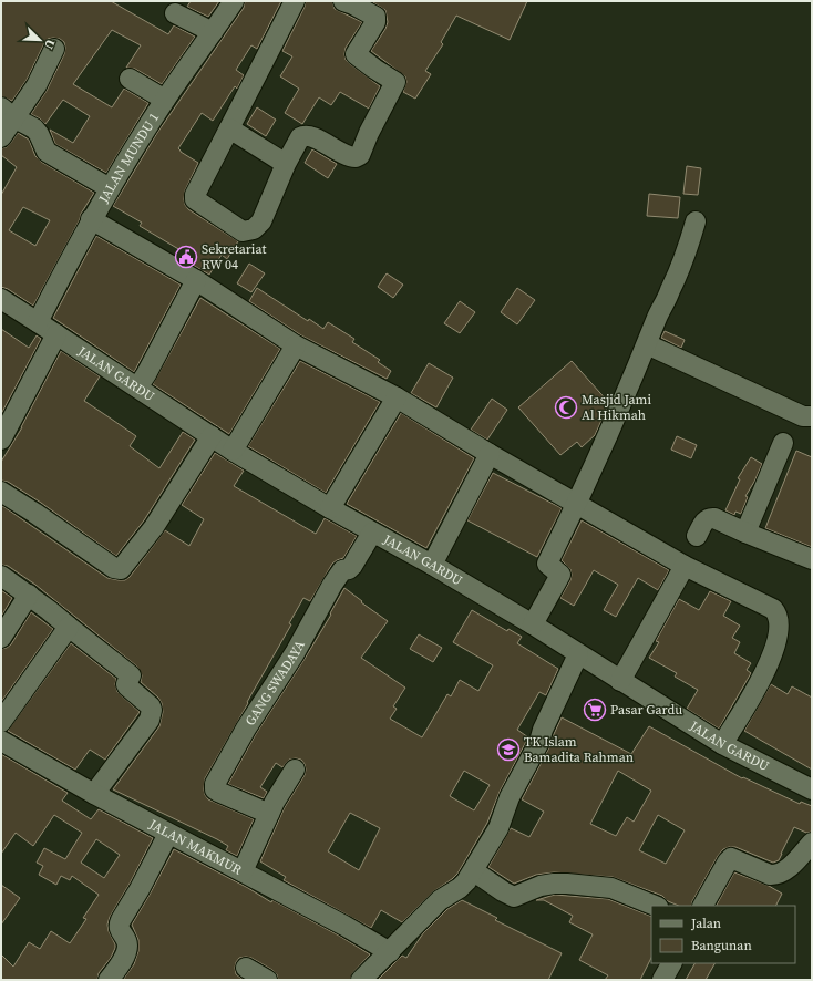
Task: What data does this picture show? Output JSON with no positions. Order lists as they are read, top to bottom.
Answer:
{
  "streets": {
    "street": [
      "JALAN MUNDU 1",
      "JALAN GARDU",
      "GANG SWADAYA",
      "JALAN MAKMUR"
    ]
  },
  "crossings": [
    ["JALAN MUNDU 1", "JALAN GARDU"],
    ["JALAN GARDU", "GANG SWADAYA"]
  ],
  "places": {
    "public building": ["Sekretariat RW 04"],
    "mosque": ["Masjid Jami Al Hikmah"],
    "supermarket": ["Pasar Gardu"],
    "school or university": ["TK Islam Bamadita Rahman"]
  },
  "legend": ["Jalan", "Bangunan"],
  "north": "bottom right"
}
